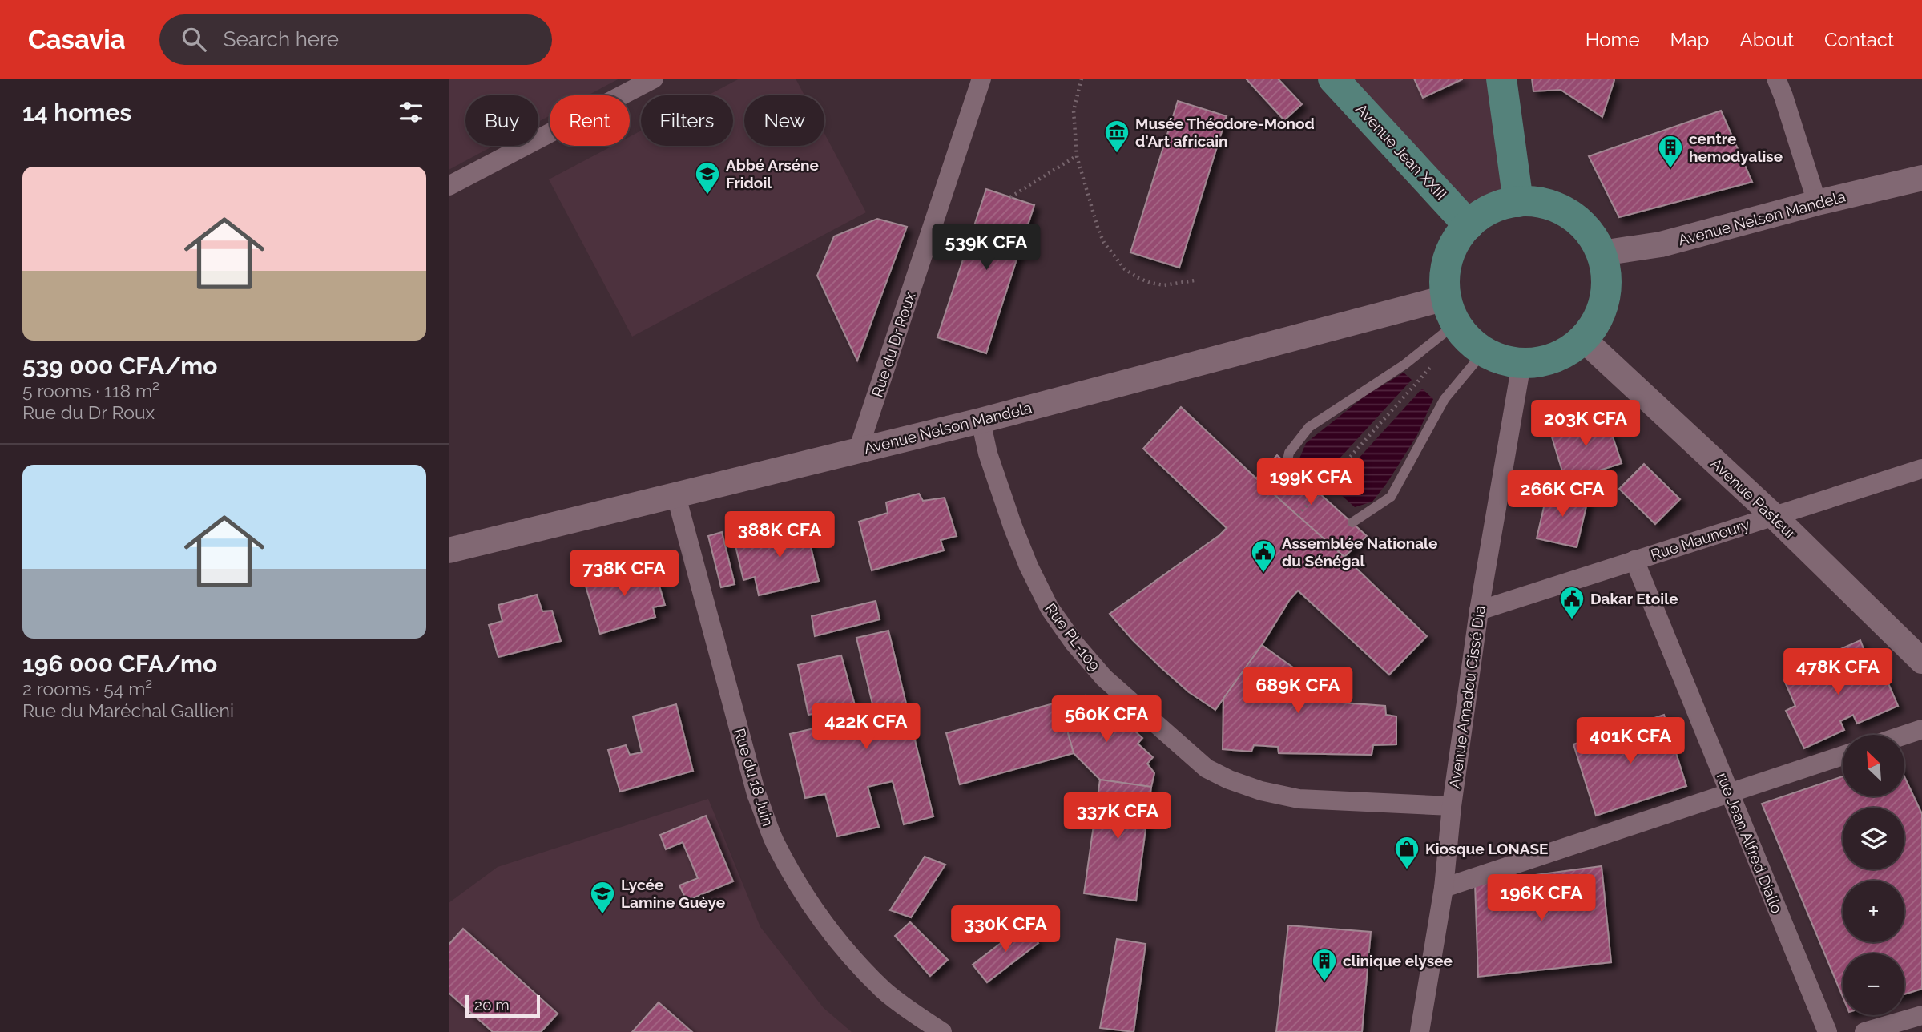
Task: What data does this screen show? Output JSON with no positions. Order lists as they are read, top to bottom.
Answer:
{
  "streets": {
    "main road": ["Avenue Jean XXIII"],
    "street": [
      "Avenue Nelson Mandela",
      "Rue du Dr Roux",
      "Avenue Pasteur",
      "Rue Maunoury",
      "Rue PL-109",
      "Avenue Amadou Cissé Dia",
      "Rue du 18 Juin",
      "rue Jean Alfred Diallo"
    ]
  },
  "crossings": [
    ["Avenue Jean XXIII", "Avenue Nelson Mandela"],
    ["Avenue Jean XXIII", "Avenue Pasteur"],
    ["Avenue Jean XXIII", "Avenue Amadou Cissé Dia"],
    ["Avenue Nelson Mandela", "Rue du Dr Roux"],
    ["Avenue Nelson Mandela", "Avenue Pasteur"],
    ["Avenue Nelson Mandela", "Rue PL-109"],
    ["Avenue Nelson Mandela", "Avenue Amadou Cissé Dia"],
    ["Avenue Nelson Mandela", "Rue du 18 Juin"],
    ["Avenue Pasteur", "Rue Maunoury"],
    ["Avenue Pasteur", "Avenue Amadou Cissé Dia"],
    ["Rue Maunoury", "Avenue Amadou Cissé Dia"],
    ["Rue Maunoury", "rue Jean Alfred Diallo"],
    ["Rue PL-109", "Avenue Amadou Cissé Dia"]
  ],
  "places": {
    "museum": ["Musée Théodore-Monod d'Art africain"],
    "building": ["centre hemodyalise", "clinique elysee"],
    "school or university": ["Abbé Arséne Fridoil", "Lycée Lamine Guèye"],
    "public building": ["Assemblée Nationale du Sénégal", "Dakar Etoile"],
    "shop": ["Kiosque LONASE"]
  },
  "scale_bar": "20 m",
  "north": "top left",
  "page": {
    "header": "Casavia",
    "search": "Search here",
    "nav": [
      "Home",
      "Map",
      "About",
      "Contact"
    ],
    "heading": "14 homes",
    "chip": [
      "Buy",
      "Rent",
      "Filters",
      "New"
    ],
    "list": [
      {
        "name": "539 000 CFA/mo",
        "note": "5 rooms · 118 m² · Rue du Dr Roux"
      },
      {
        "name": "196 000 CFA/mo",
        "note": "2 rooms · 54 m² · Rue du Maréchal Gallieni"
      }
    ],
    "price": [
      "539K CFA",
      "203K CFA",
      "199K CFA",
      "266K CFA",
      "388K CFA",
      "738K CFA",
      "478K CFA",
      "689K CFA",
      "560K CFA",
      "422K CFA",
      "401K CFA",
      "337K CFA",
      "196K CFA",
      "330K CFA"
    ],
    "map_buttons": ["+", "−"],
    "scale": "20 m"
  }
}
